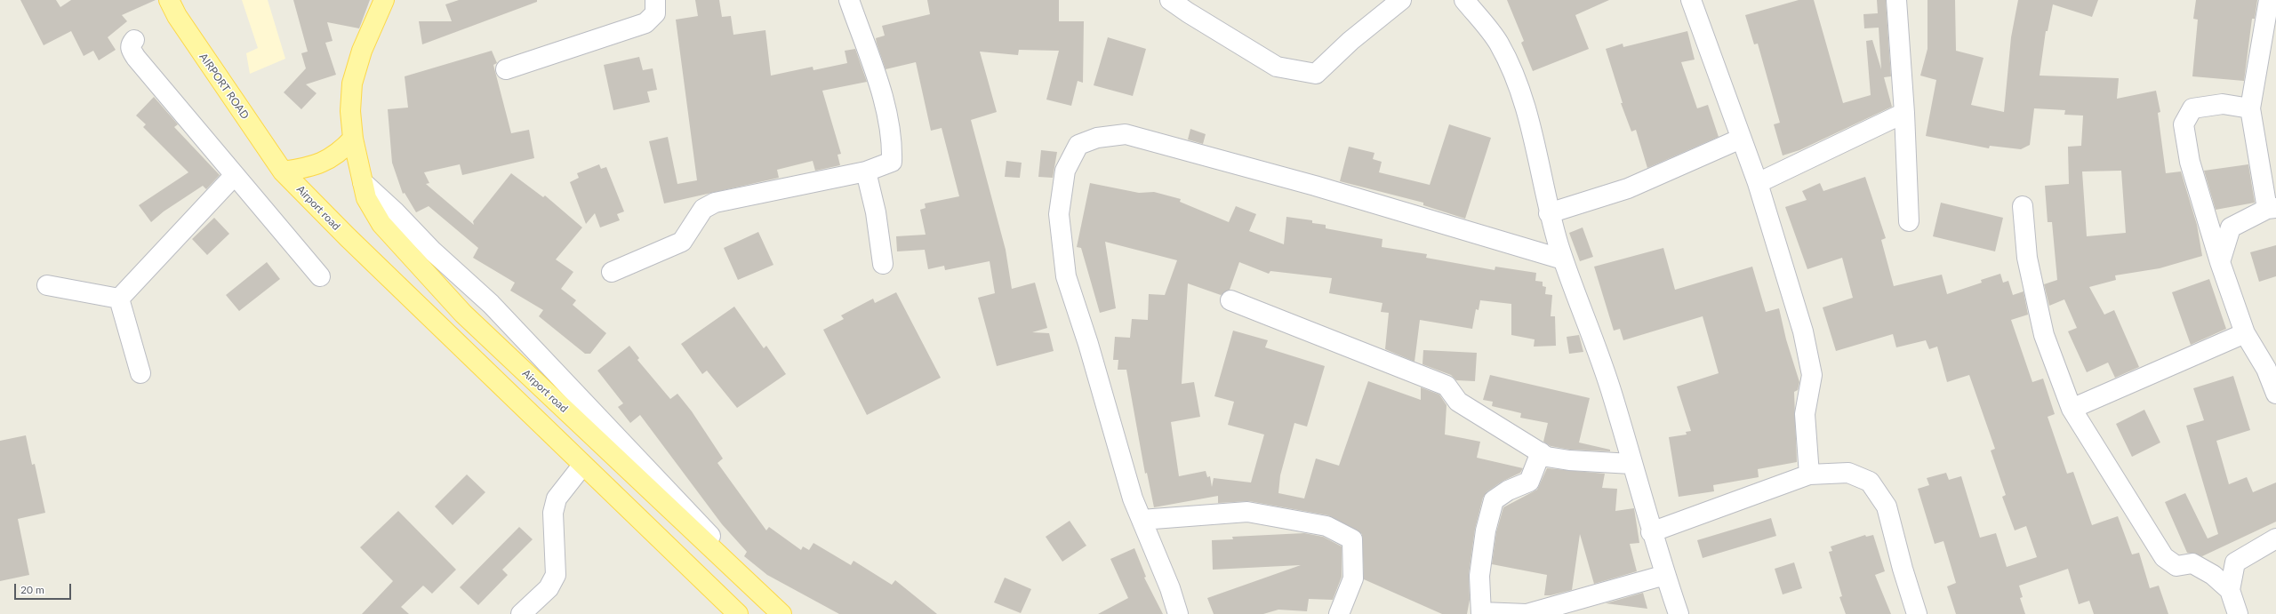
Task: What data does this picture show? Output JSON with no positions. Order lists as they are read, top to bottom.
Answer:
{
  "streets": {
    "main road": ["AIRPORT ROAD", "Airport road"]
  },
  "crossings": [
    ["AIRPORT ROAD", "Airport road"]
  ],
  "scale_bar": "20 m"
}
